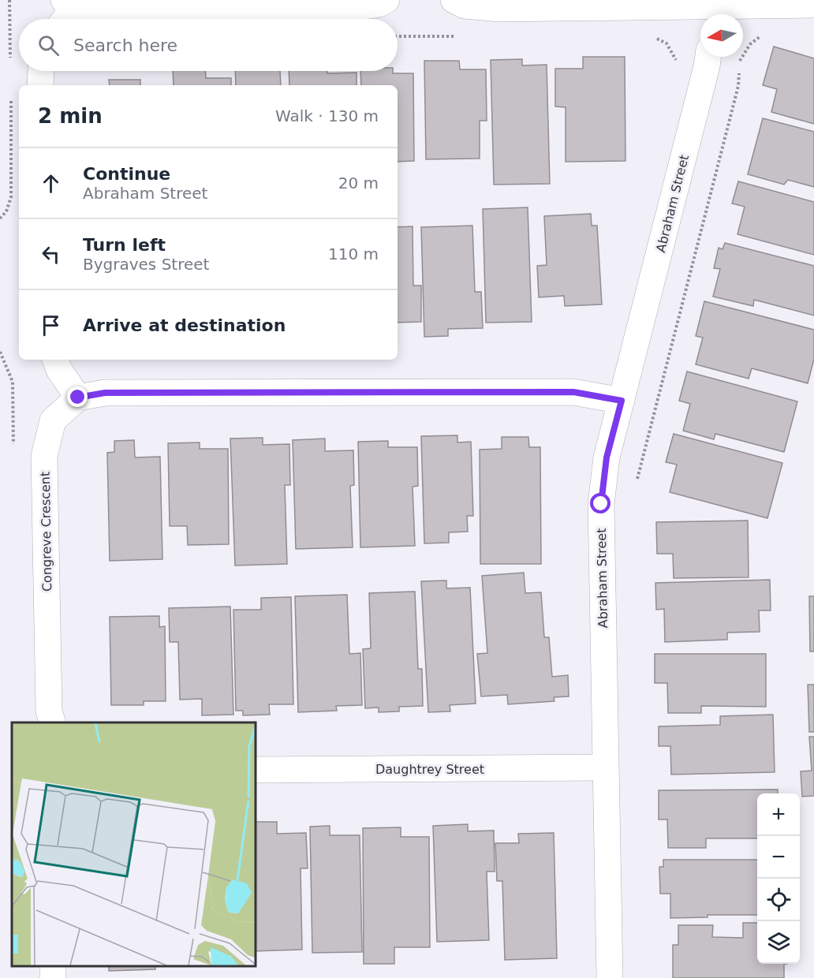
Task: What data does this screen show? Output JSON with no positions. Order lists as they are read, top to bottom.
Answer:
{
  "streets": {
    "street": ["Abraham Street", "Congreve Crescent", "Daughtrey Street"]
  },
  "crossings": [
    ["Abraham Street", "Daughtrey Street"]
  ],
  "north": "left",
  "page": {
    "search": "Search here",
    "heading": ["2 min", "Walk · 130 m"],
    "list": [
      ["Continue", "Abraham Street", "20 m"],
      ["Turn left", "Bygraves Street", "110 m"],
      "Arrive at destination"
    ],
    "map_buttons": ["+", "−"]
  }
}
